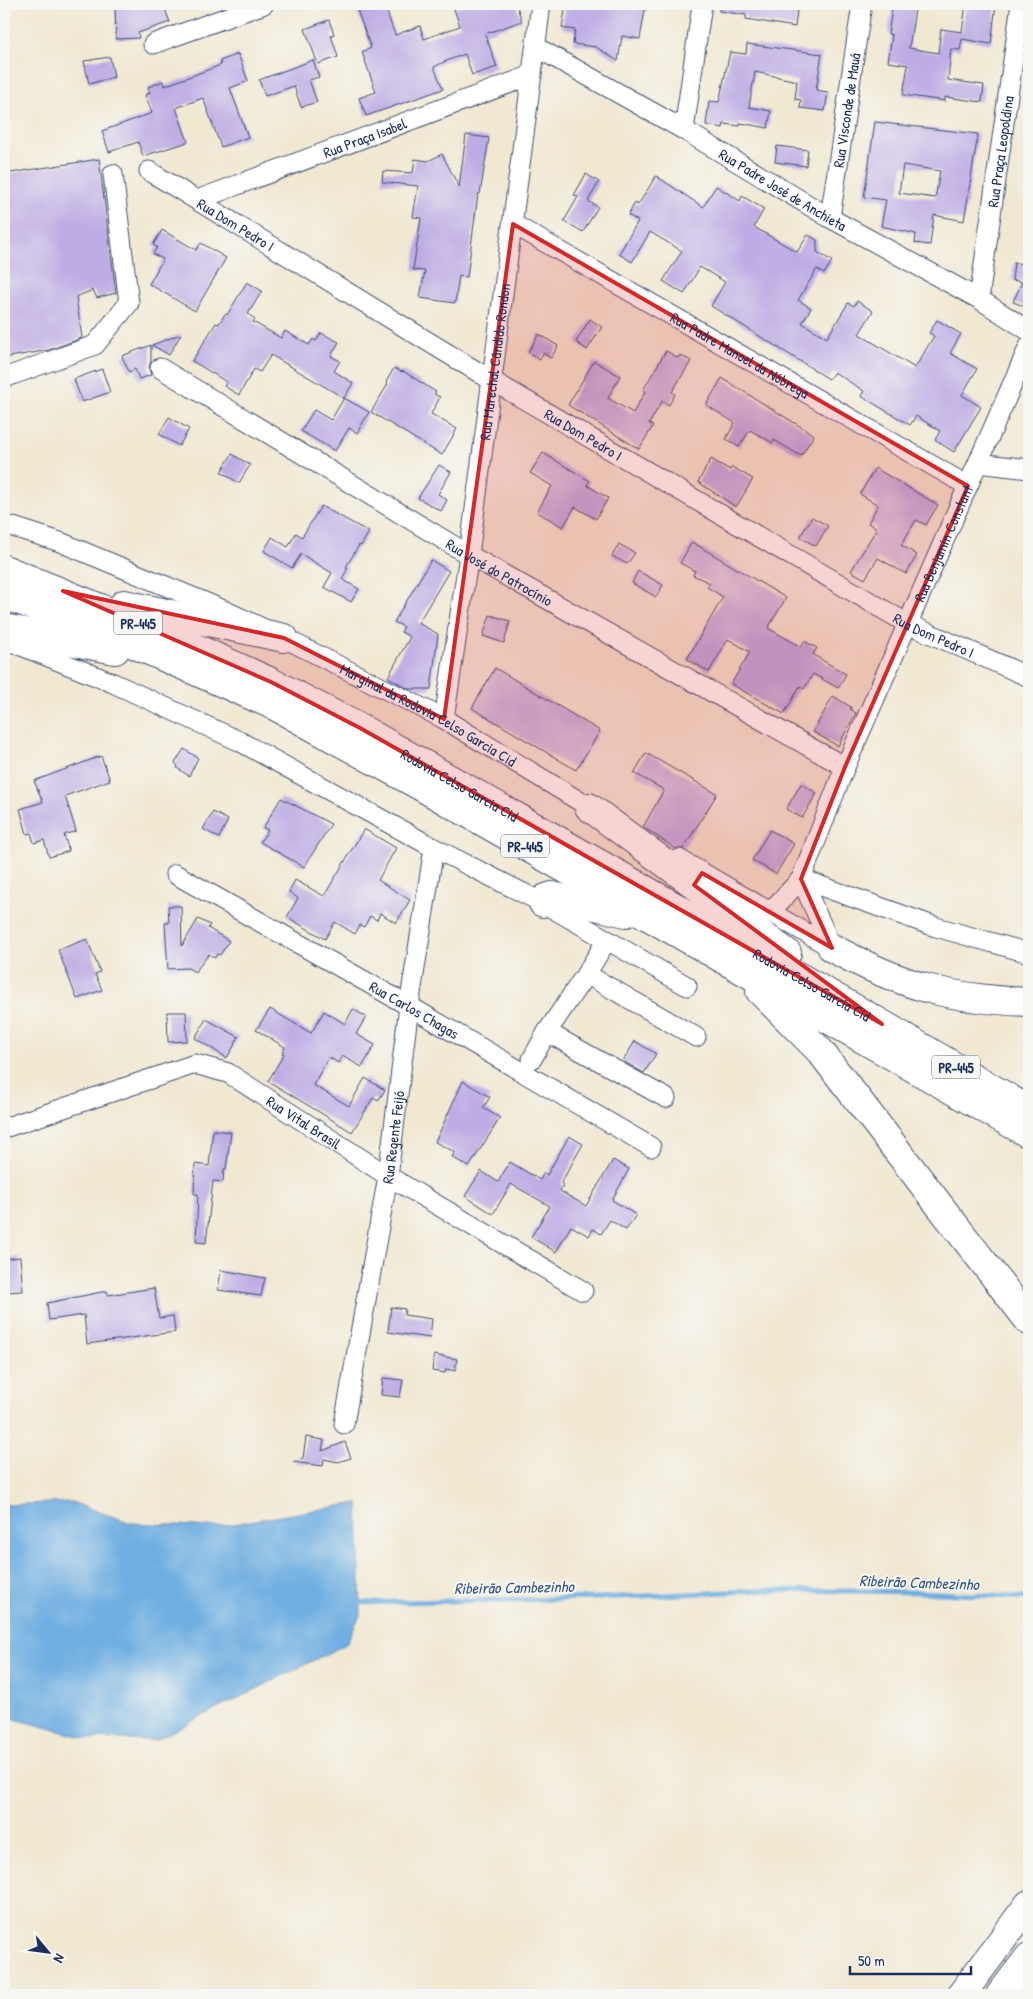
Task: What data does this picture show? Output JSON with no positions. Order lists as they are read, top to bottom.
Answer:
{
  "streets": {
    "highway": ["PR-445", "Rodovia Celso Garcia Cid"],
    "street": [
      "Rua Visconde de Mauá",
      "Rua Praça Isabel",
      "Rua Praça Leopoldina",
      "Rua Padre José de Anchieta",
      "Rua Dom Pedro I",
      "Rua Padre Manoel da Nóbrega",
      "Rua Marechal Cândido Rondon",
      "Rua Benjamin Constant",
      "Rua José do Patrocínio",
      "Marginal da Rodovia Celso Garcia Cid",
      "Rua Carlos Chagas",
      "Rua Vital Brasil",
      "Rua Regente Feijó"
    ]
  },
  "crossings": [
    ["Rua Visconde de Mauá", "Rua Padre José de Anchieta"],
    ["Rua Praça Isabel", "Rua Dom Pedro I"],
    ["Rua Praça Isabel", "Rua Marechal Cândido Rondon"],
    ["Rua Praça Leopoldina", "Rua Padre José de Anchieta"],
    ["Rua Padre José de Anchieta", "Rua Marechal Cândido Rondon"],
    ["Rua Dom Pedro I", "Rua Marechal Cândido Rondon"],
    ["Rua Dom Pedro I", "Rua Benjamin Constant"],
    ["Rua Padre Manoel da Nóbrega", "Rua Marechal Cândido Rondon"],
    ["Rua Padre Manoel da Nóbrega", "Rua Benjamin Constant"],
    ["Rua Marechal Cândido Rondon", "Rua José do Patrocínio"],
    ["Rua Marechal Cândido Rondon", "Marginal da Rodovia Celso Garcia Cid"],
    ["Rua Benjamin Constant", "Rua José do Patrocínio"],
    ["Rua Benjamin Constant", "Marginal da Rodovia Celso Garcia Cid"],
    ["Rua Carlos Chagas", "Rua Regente Feijó"],
    ["Rua Vital Brasil", "Rua Regente Feijó"]
  ],
  "water": ["Ribeirão Cambezinho"],
  "scale_bar": "50 m",
  "north": "bottom right"
}
